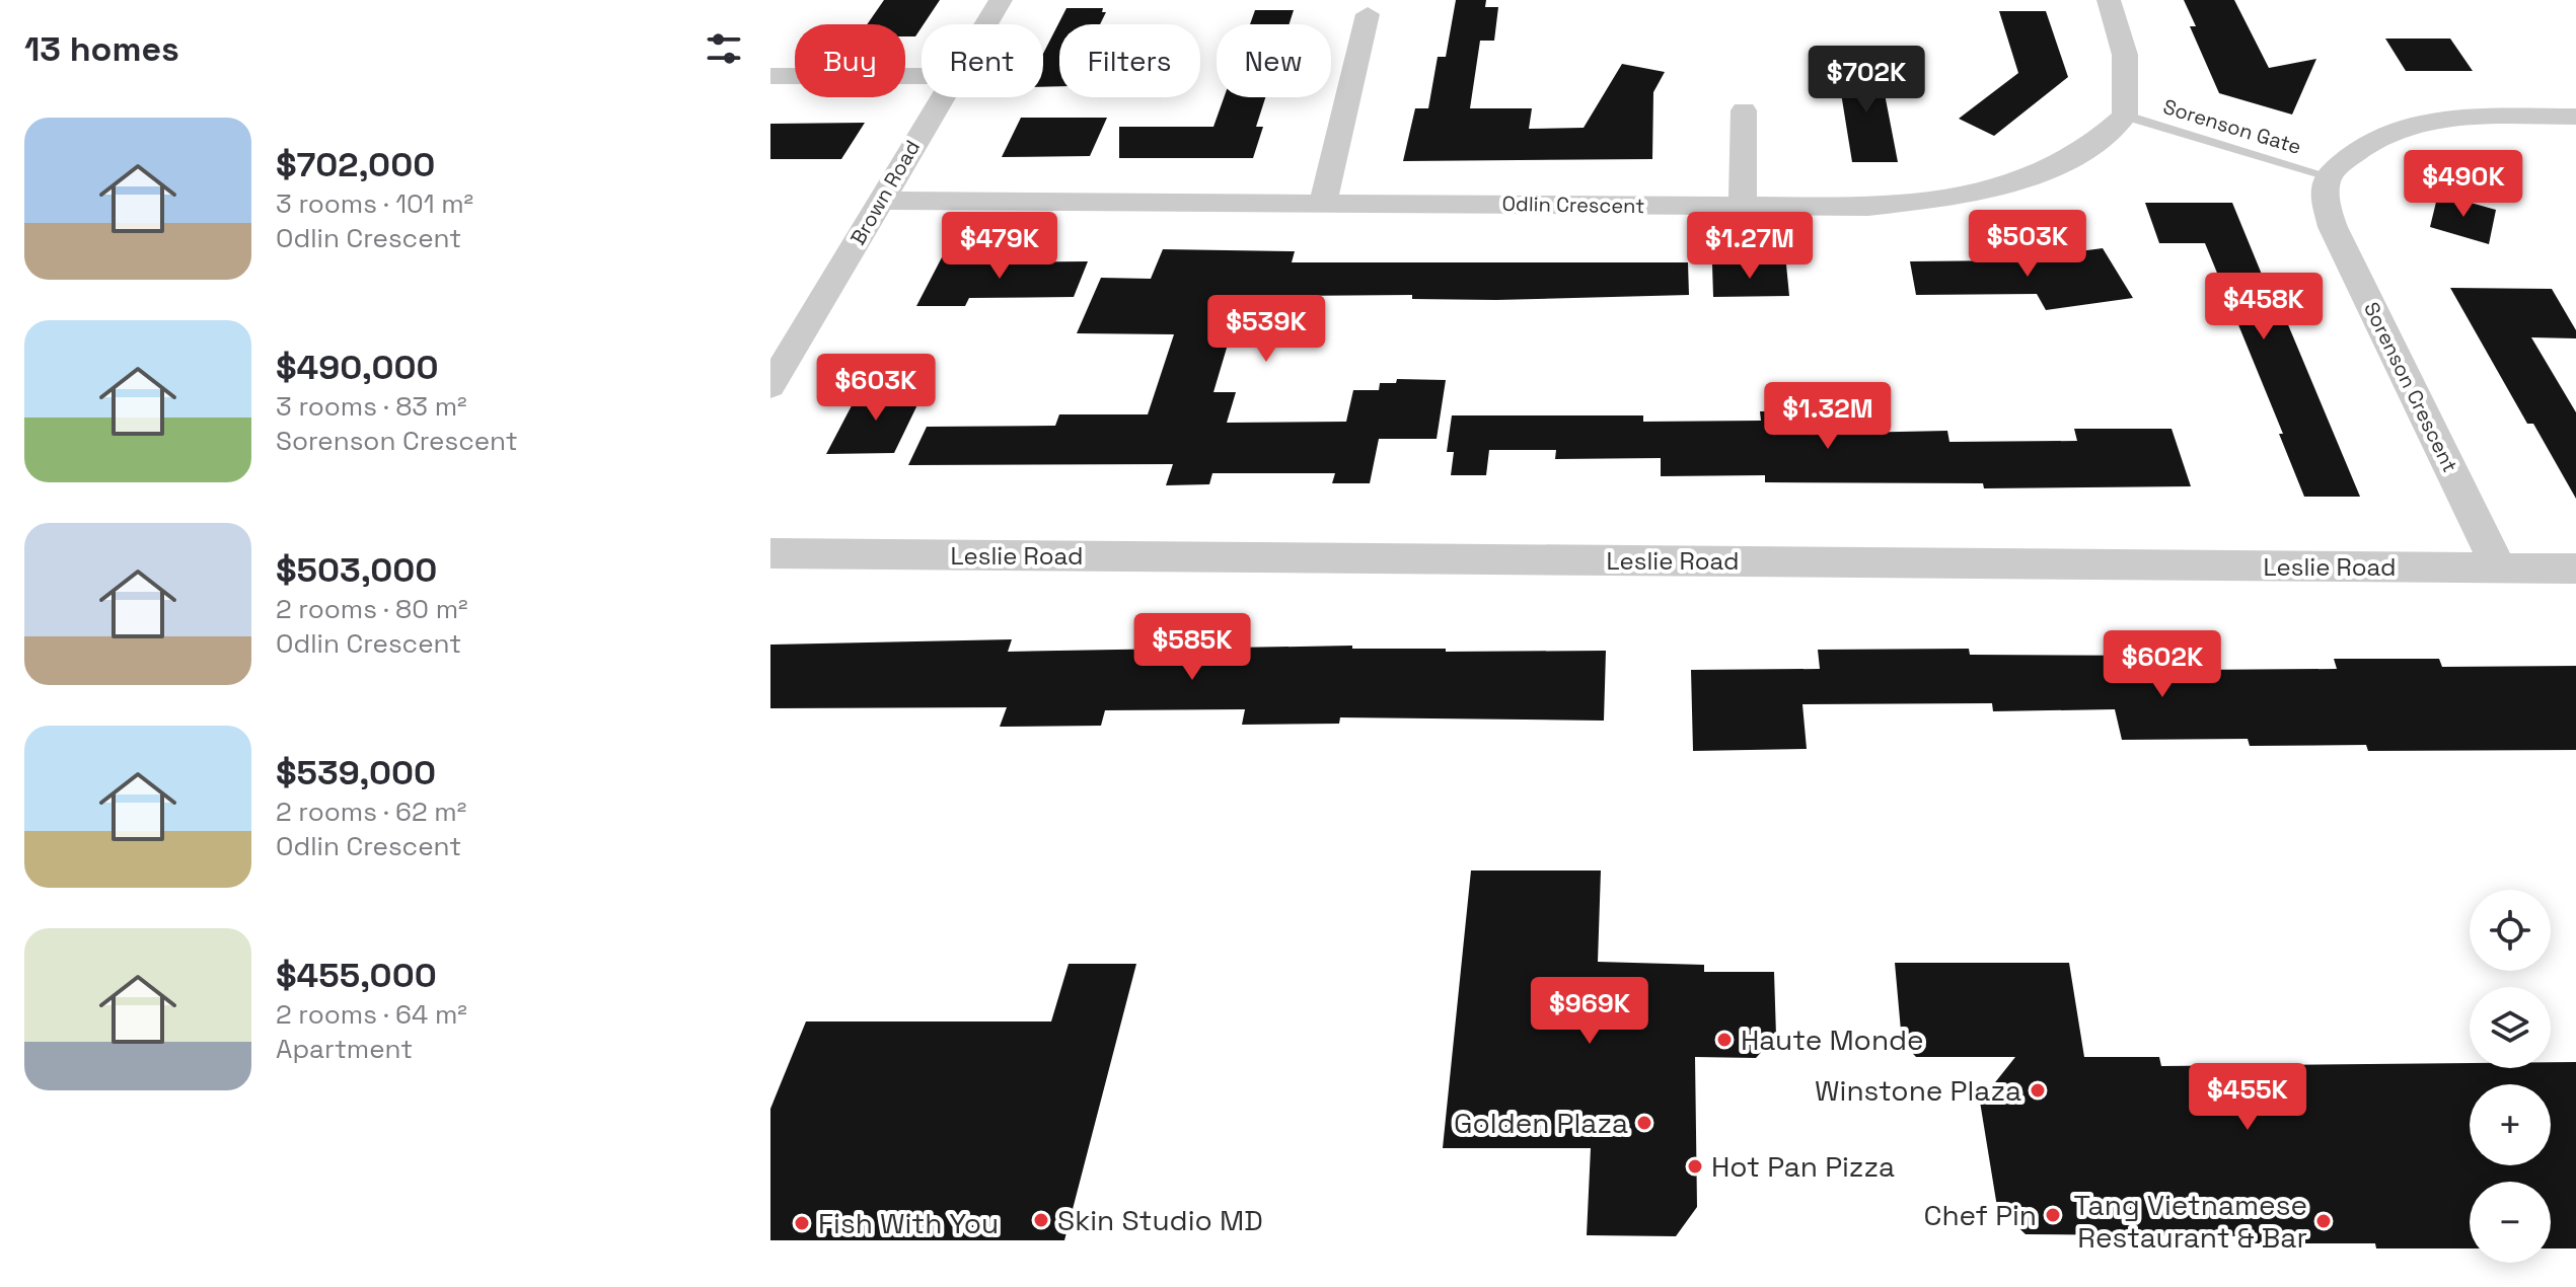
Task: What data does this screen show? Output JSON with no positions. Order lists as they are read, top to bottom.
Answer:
{
  "streets": {
    "street": [
      "Brown Road",
      "Odlin Crescent",
      "Sorenson Crescent",
      "Leslie Road"
    ],
    "lane": ["Sorenson Gate"]
  },
  "crossings": [
    ["Sorenson Gate", "Odlin Crescent"],
    ["Sorenson Gate", "Sorenson Crescent"],
    ["Brown Road", "Odlin Crescent"],
    ["Sorenson Crescent", "Leslie Road"]
  ],
  "places": [
    "Haute Monde",
    "Winstone Plaza",
    "Golden Plaza",
    "Hot Pan Pizza",
    "Chef Pin",
    "Skin Studio MD",
    "Tang Vietnamese Restaurant & Bar",
    "Fish With You"
  ],
  "page": {
    "heading": "13 homes",
    "chip": [
      "Buy",
      "Rent",
      "Filters",
      "New"
    ],
    "price": [
      "$702K",
      "$490K",
      "$503K",
      "$479K",
      "$1.27M",
      "$458K",
      "$539K",
      "$603K",
      "$1.32M",
      "$585K",
      "$602K",
      "$969K",
      "$455K"
    ],
    "list": [
      {
        "name": "$702,000",
        "note": "3 rooms · 101 m² · Odlin Crescent"
      },
      {
        "name": "$490,000",
        "note": "3 rooms · 83 m² · Sorenson Crescent"
      },
      {
        "name": "$503,000",
        "note": "2 rooms · 80 m² · Odlin Crescent"
      },
      {
        "name": "$539,000",
        "note": "2 rooms · 62 m² · Odlin Crescent"
      },
      {
        "name": "$455,000",
        "note": "2 rooms · 64 m² · Apartment"
      }
    ],
    "map_buttons": ["+", "−"]
  }
}
